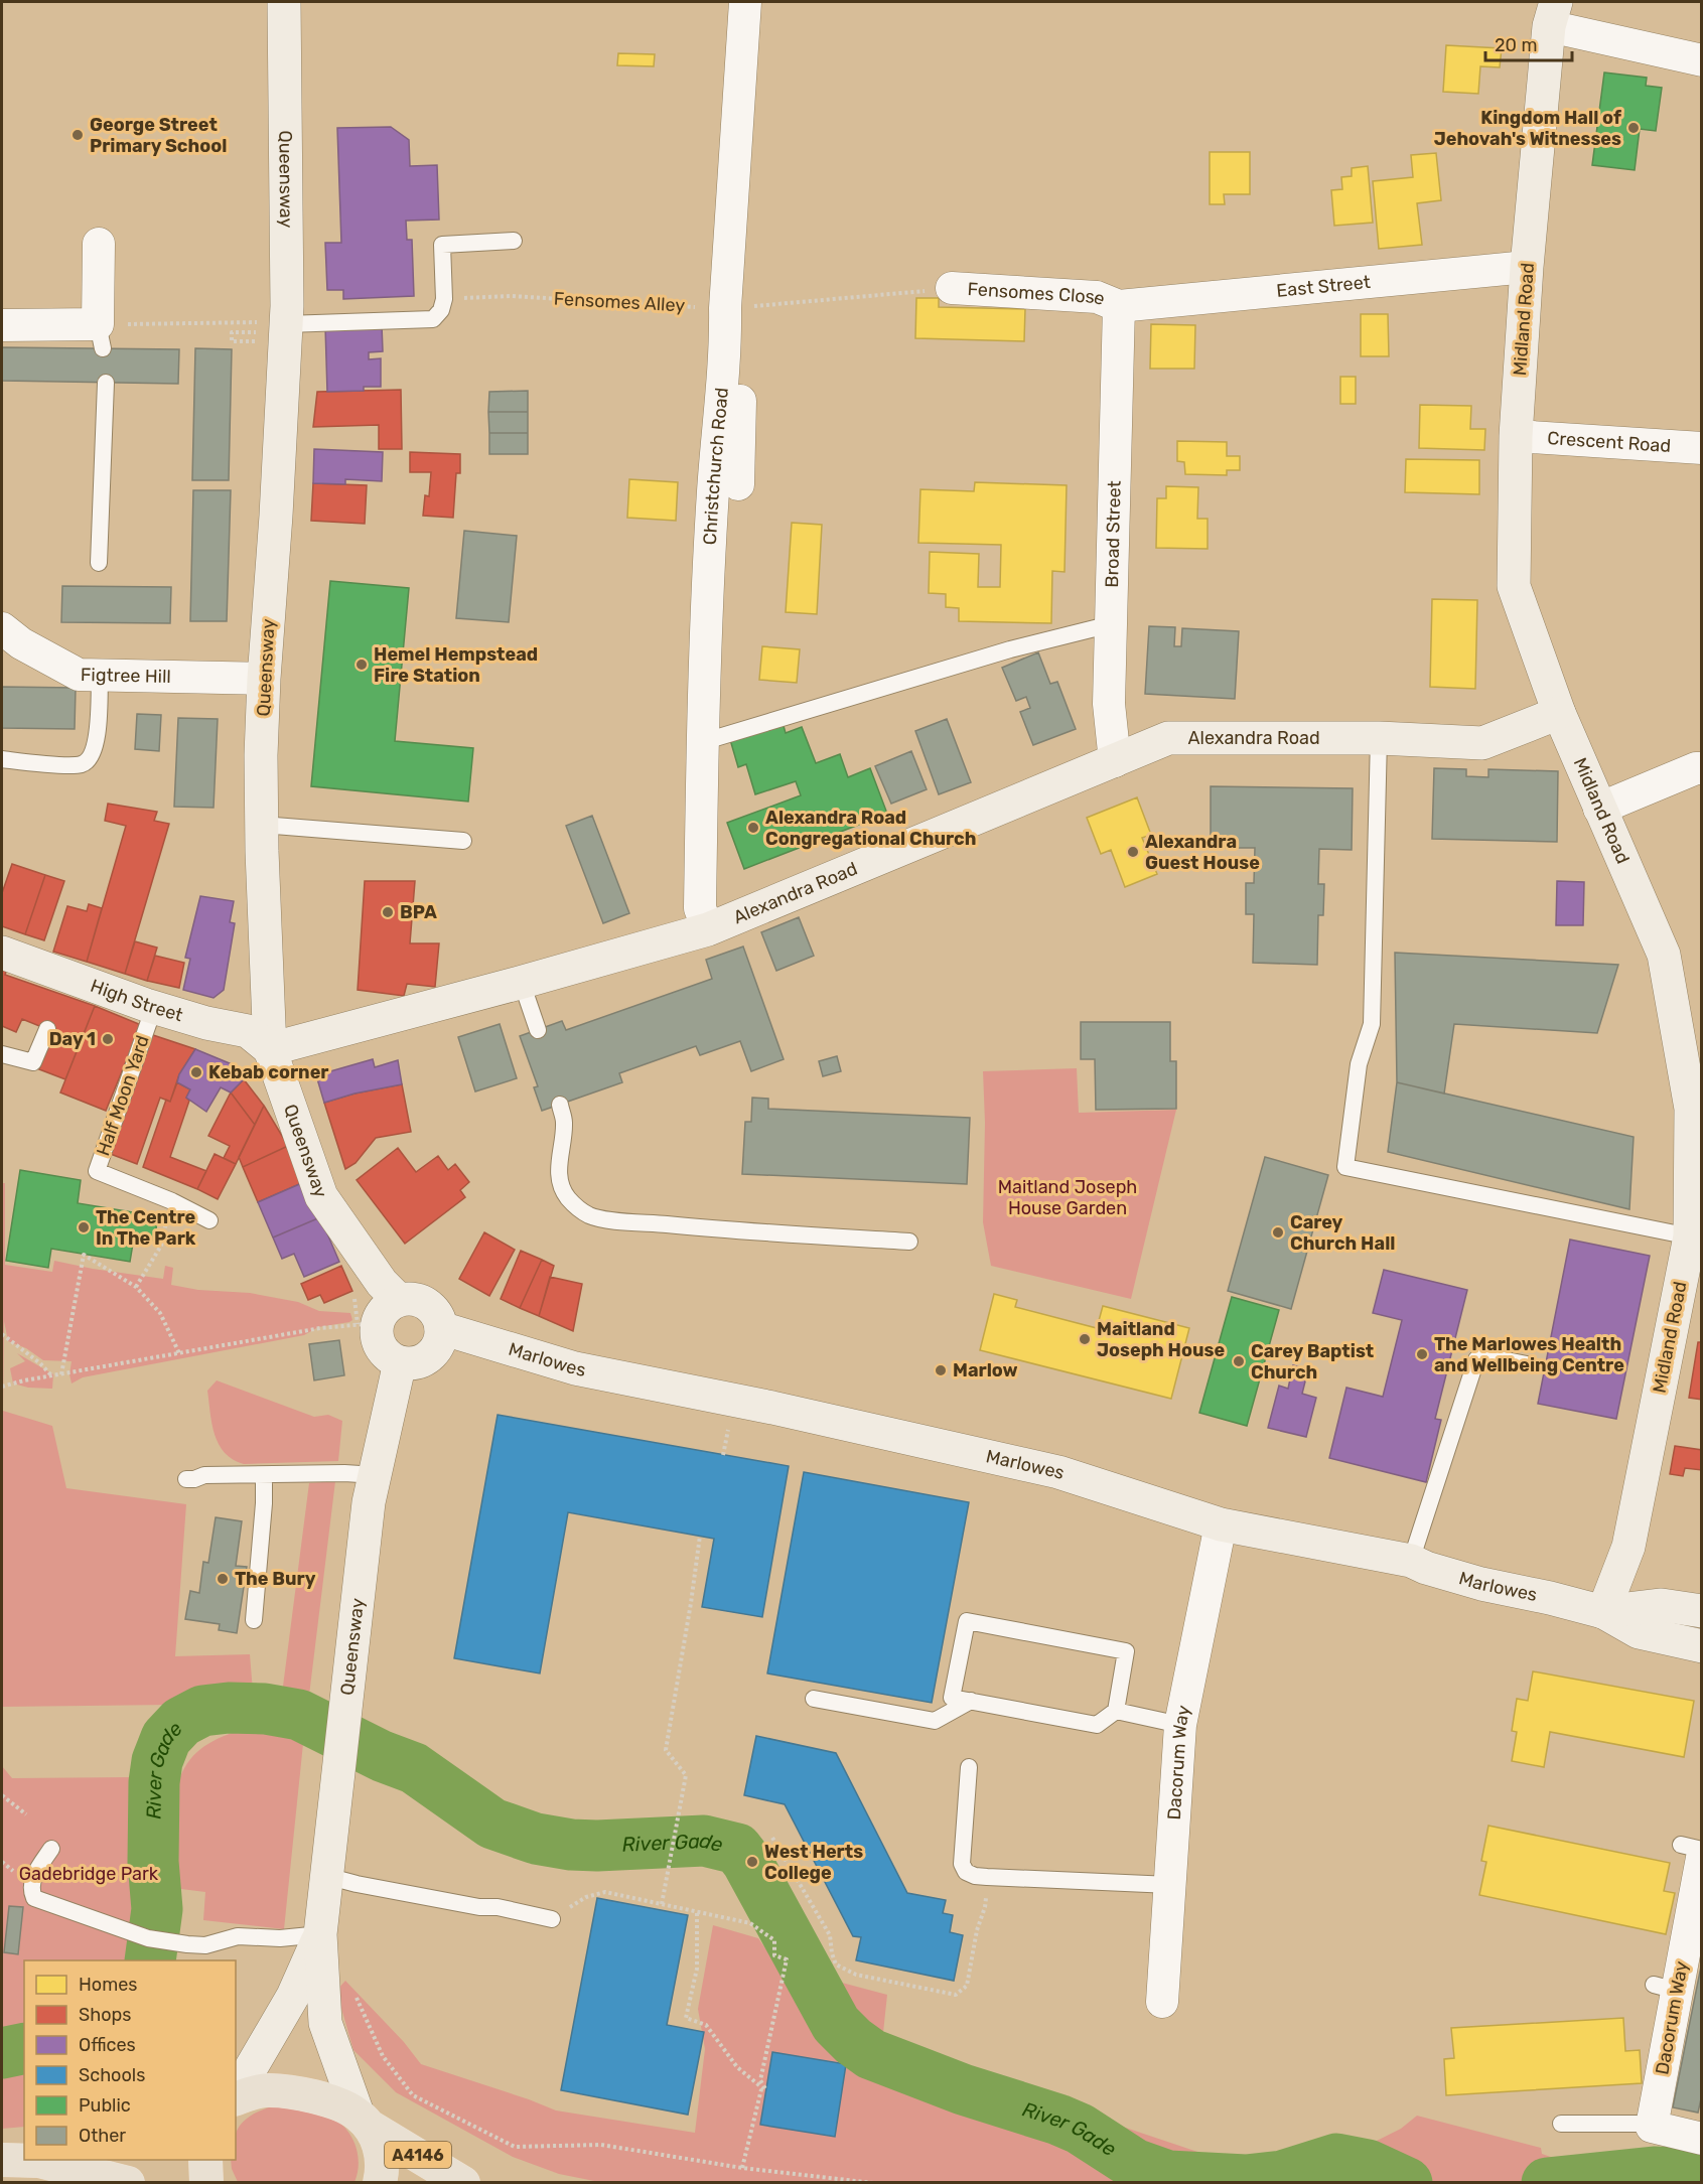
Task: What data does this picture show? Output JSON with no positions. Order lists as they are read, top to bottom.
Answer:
{
  "streets": {
    "main road": ["A4146"],
    "street": [
      "Queensway",
      "East Street",
      "Fensomes Close",
      "Midland Road",
      "Crescent Road",
      "Christchurch Road",
      "Broad Street",
      "Figtree Hill",
      "Alexandra Road",
      "High Street",
      "Marlowes",
      "Dacorum Way"
    ],
    "lane": ["Half Moon Yard"],
    "path": ["Fensomes Alley"]
  },
  "crossings": [
    ["Queensway", "Figtree Hill"],
    ["Queensway", "Alexandra Road"],
    ["Queensway", "High Street"],
    ["Queensway", "Marlowes"],
    ["Queensway", "A4146"],
    ["East Street", "Fensomes Close"],
    ["East Street", "Midland Road"],
    ["East Street", "Broad Street"],
    ["Fensomes Close", "Fensomes Alley"],
    ["Fensomes Close", "Broad Street"],
    ["Fensomes Alley", "Christchurch Road"],
    ["Midland Road", "Crescent Road"],
    ["Midland Road", "Alexandra Road"],
    ["Midland Road", "Marlowes"],
    ["Christchurch Road", "Alexandra Road"],
    ["Broad Street", "Alexandra Road"],
    ["Alexandra Road", "High Street"],
    ["High Street", "Half Moon Yard"],
    ["Marlowes", "Dacorum Way"]
  ],
  "water": ["River Gade"],
  "parks": ["Maitland Joseph House Garden", "Gadebridge Park"],
  "places": [
    "Kingdom Hall of Jehovah's Witnesses",
    "George Street Primary School",
    "Hemel Hempstead Fire Station",
    "Alexandra Road Congregational Church",
    "Alexandra Guest House",
    "BPA",
    "Day 1",
    "Kebab corner",
    "The Centre In The Park",
    "Carey Church Hall",
    "Maitland Joseph House",
    "The Marlowes Health and Wellbeing Centre",
    "Carey Baptist Church",
    "Marlow",
    "The Bury",
    "West Herts College"
  ],
  "legend": [
    "Homes",
    "Shops",
    "Offices",
    "Schools",
    "Public",
    "Other"
  ],
  "scale_bar": "20 m"
}
